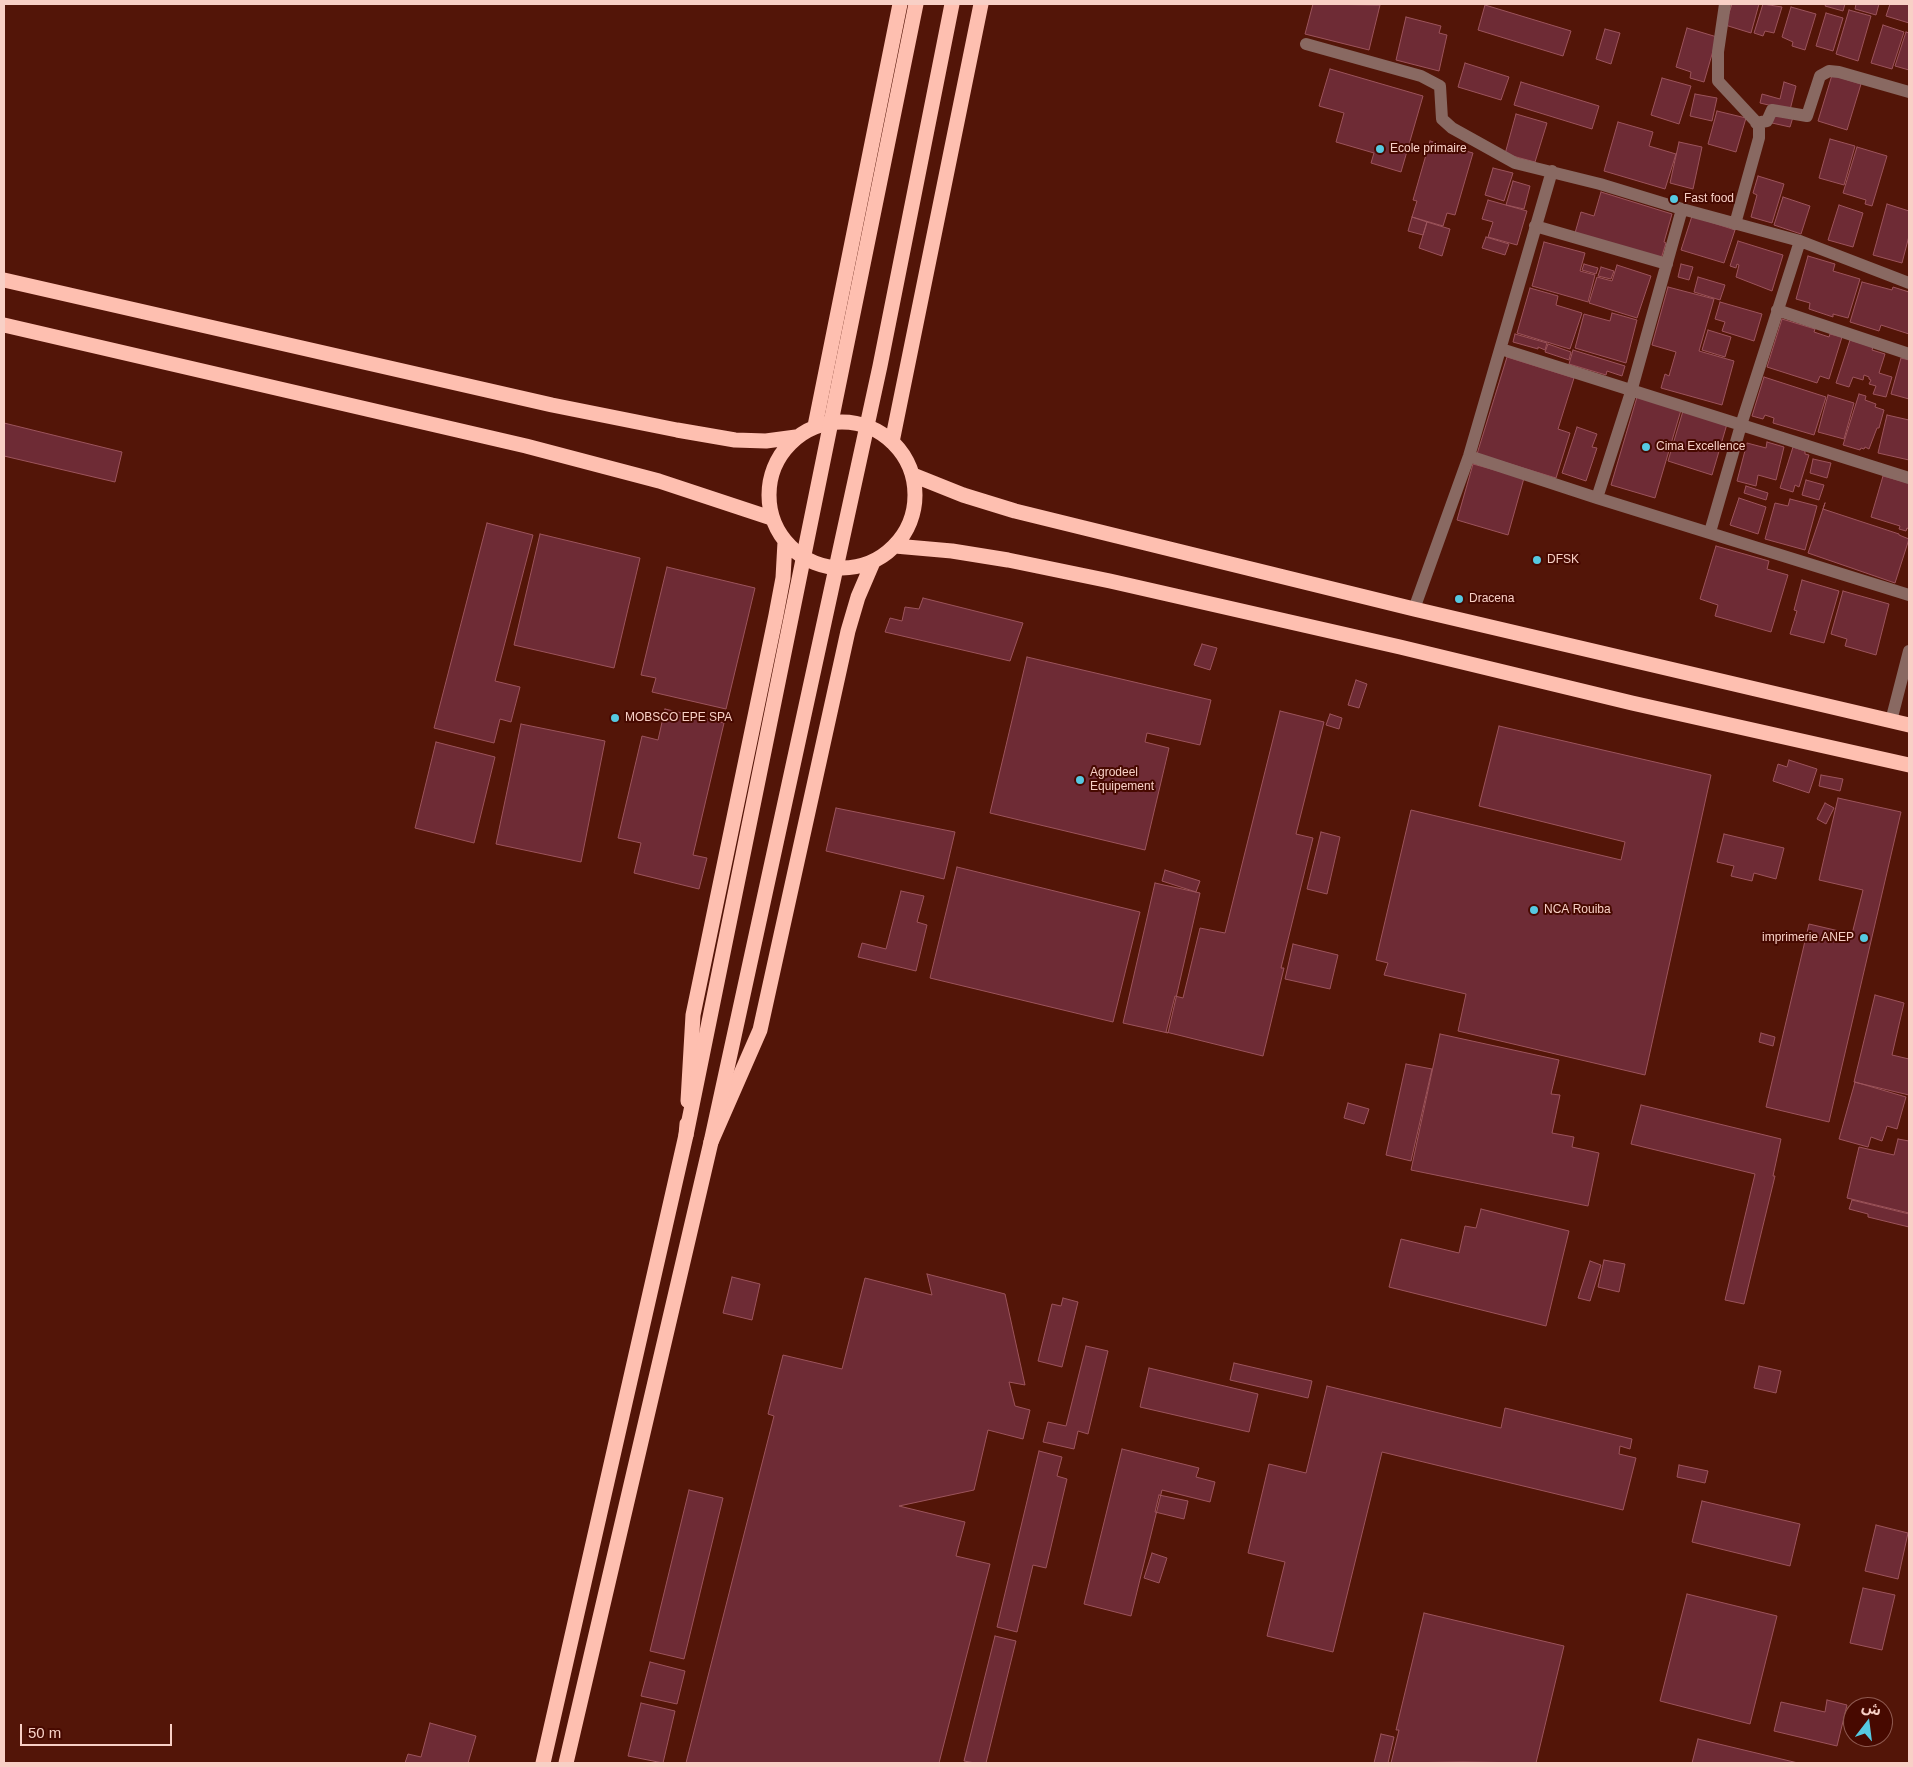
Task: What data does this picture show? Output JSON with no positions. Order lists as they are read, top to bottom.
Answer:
{
  "places": [
    "Ecole primaire",
    "Fast food",
    "Cima Excellence",
    "DFSK",
    "Dracena",
    "MOBSCO EPE SPA",
    "Agrodeel Equipement",
    "NCA Rouiba",
    "imprimerie ANEP"
  ],
  "scale_bar": "50 m",
  "north": "top"
}
